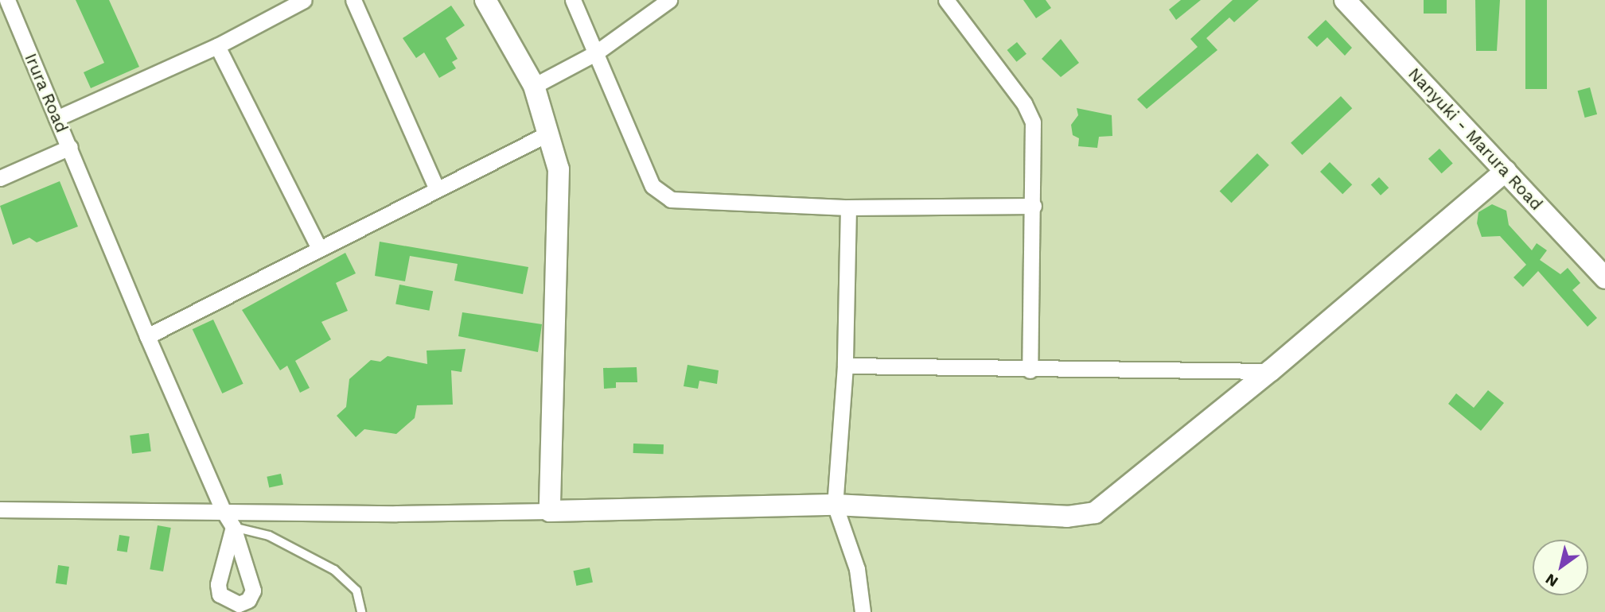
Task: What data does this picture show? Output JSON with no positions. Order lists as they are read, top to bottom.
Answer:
{
  "streets": {
    "street": ["Irura Road", "Nanyuki - Marura Road"]
  },
  "north": "bottom left"
}
